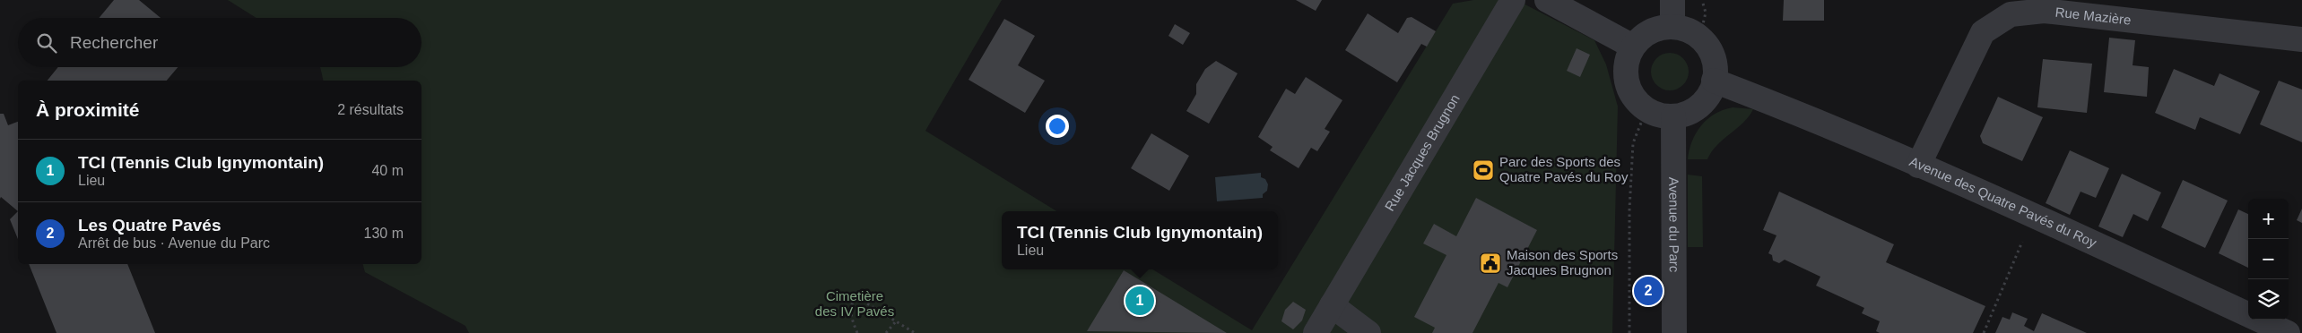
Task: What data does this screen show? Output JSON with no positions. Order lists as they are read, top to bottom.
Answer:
{
  "streets": {
    "street": [
      "Rue Mazière",
      "Rue Jacques Brugnon",
      "Avenue des Quatre Pavés du Roy",
      "Avenue du Parc"
    ]
  },
  "crossings": [
    ["Rue Mazière", "Avenue des Quatre Pavés du Roy"],
    ["Avenue des Quatre Pavés du Roy", "Avenue du Parc"]
  ],
  "parks": ["Cimetière des IV Pavés"],
  "places": {
    "sports": ["Parc des Sports des Quatre Pavés du Roy"],
    "public building": ["Maison des Sports Jacques Brugnon"]
  },
  "page": {
    "search": "Rechercher",
    "heading": ["À proximité", "2 résultats"],
    "list": [
      {
        "mark": "1",
        "name": "TCI (Tennis Club Ignymontain)",
        "note": "Lieu",
        "value": "40 m"
      },
      {
        "mark": "2",
        "name": "Les Quatre Pavés",
        "note": "Arrêt de bus · Avenue du Parc",
        "value": "130 m"
      }
    ],
    "map_buttons": ["+", "−"],
    "popup": ["TCI (Tennis Club Ignymontain)", "Lieu"],
    "pins": ["2", "1"]
  }
}
